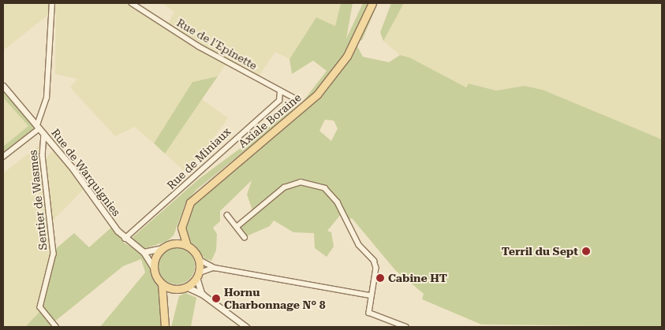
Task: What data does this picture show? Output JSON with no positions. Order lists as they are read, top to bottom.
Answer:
{
  "streets": {
    "main road": ["Axiale Boraine"],
    "street": [
      "Rue de l'Epinette",
      "Rue de Miniaux",
      "Rue de Warquignies",
      "Sentier de Wasmes"
    ]
  },
  "crossings": [
    ["Rue de l'Epinette", "Rue de Miniaux"],
    ["Axiale Boraine", "Rue de Warquignies"],
    ["Rue de Miniaux", "Rue de Warquignies"],
    ["Rue de Warquignies", "Sentier de Wasmes"]
  ],
  "places": ["Terril du Sept", "Cabine HT", "Hornu Charbonnage N° 8"]
}
